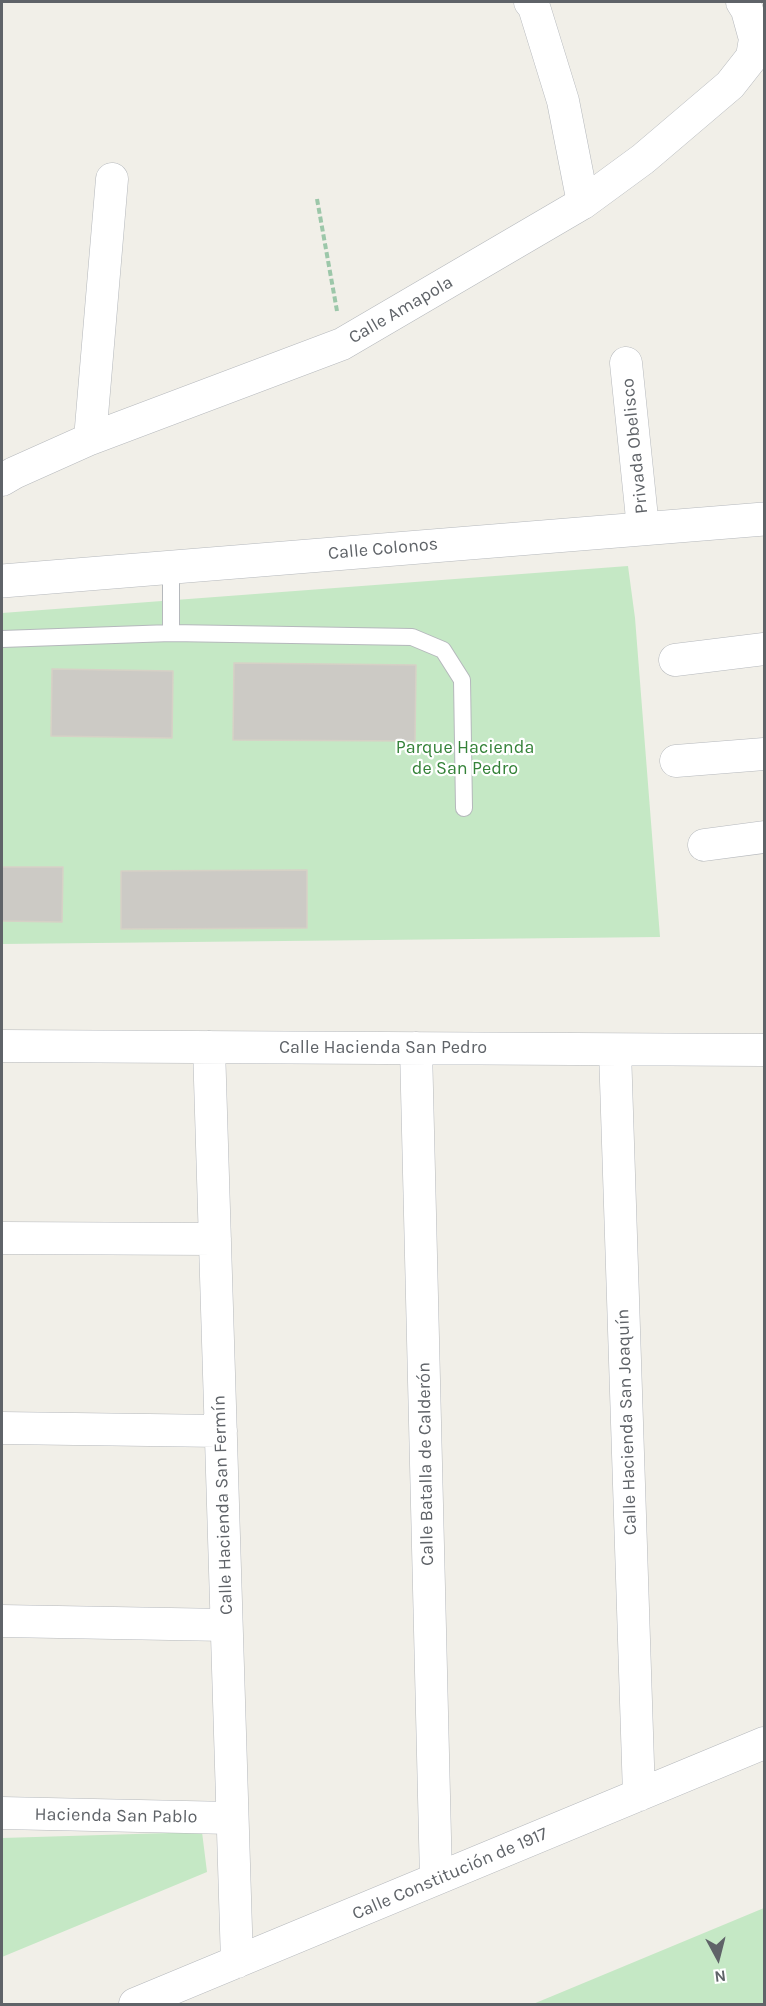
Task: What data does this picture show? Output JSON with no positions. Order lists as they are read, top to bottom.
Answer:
{
  "streets": {
    "street": [
      "Calle Amapola",
      "Privada Obelisco",
      "Calle Colonos",
      "Calle Hacienda San Pedro",
      "Calle Hacienda San Joaquín",
      "Calle Batalla de Calderón",
      "Calle Hacienda San Fermín",
      "Hacienda San Pablo",
      "Calle Constitución de 1917"
    ]
  },
  "crossings": [
    ["Privada Obelisco", "Calle Colonos"],
    ["Calle Hacienda San Pedro", "Calle Hacienda San Joaquín"],
    ["Calle Hacienda San Pedro", "Calle Batalla de Calderón"],
    ["Calle Hacienda San Pedro", "Calle Hacienda San Fermín"],
    ["Calle Hacienda San Joaquín", "Calle Constitución de 1917"],
    ["Calle Batalla de Calderón", "Calle Constitución de 1917"],
    ["Calle Hacienda San Fermín", "Hacienda San Pablo"],
    ["Calle Hacienda San Fermín", "Calle Constitución de 1917"]
  ],
  "parks": ["Parque Hacienda de San Pedro"],
  "north": "bottom"
}
